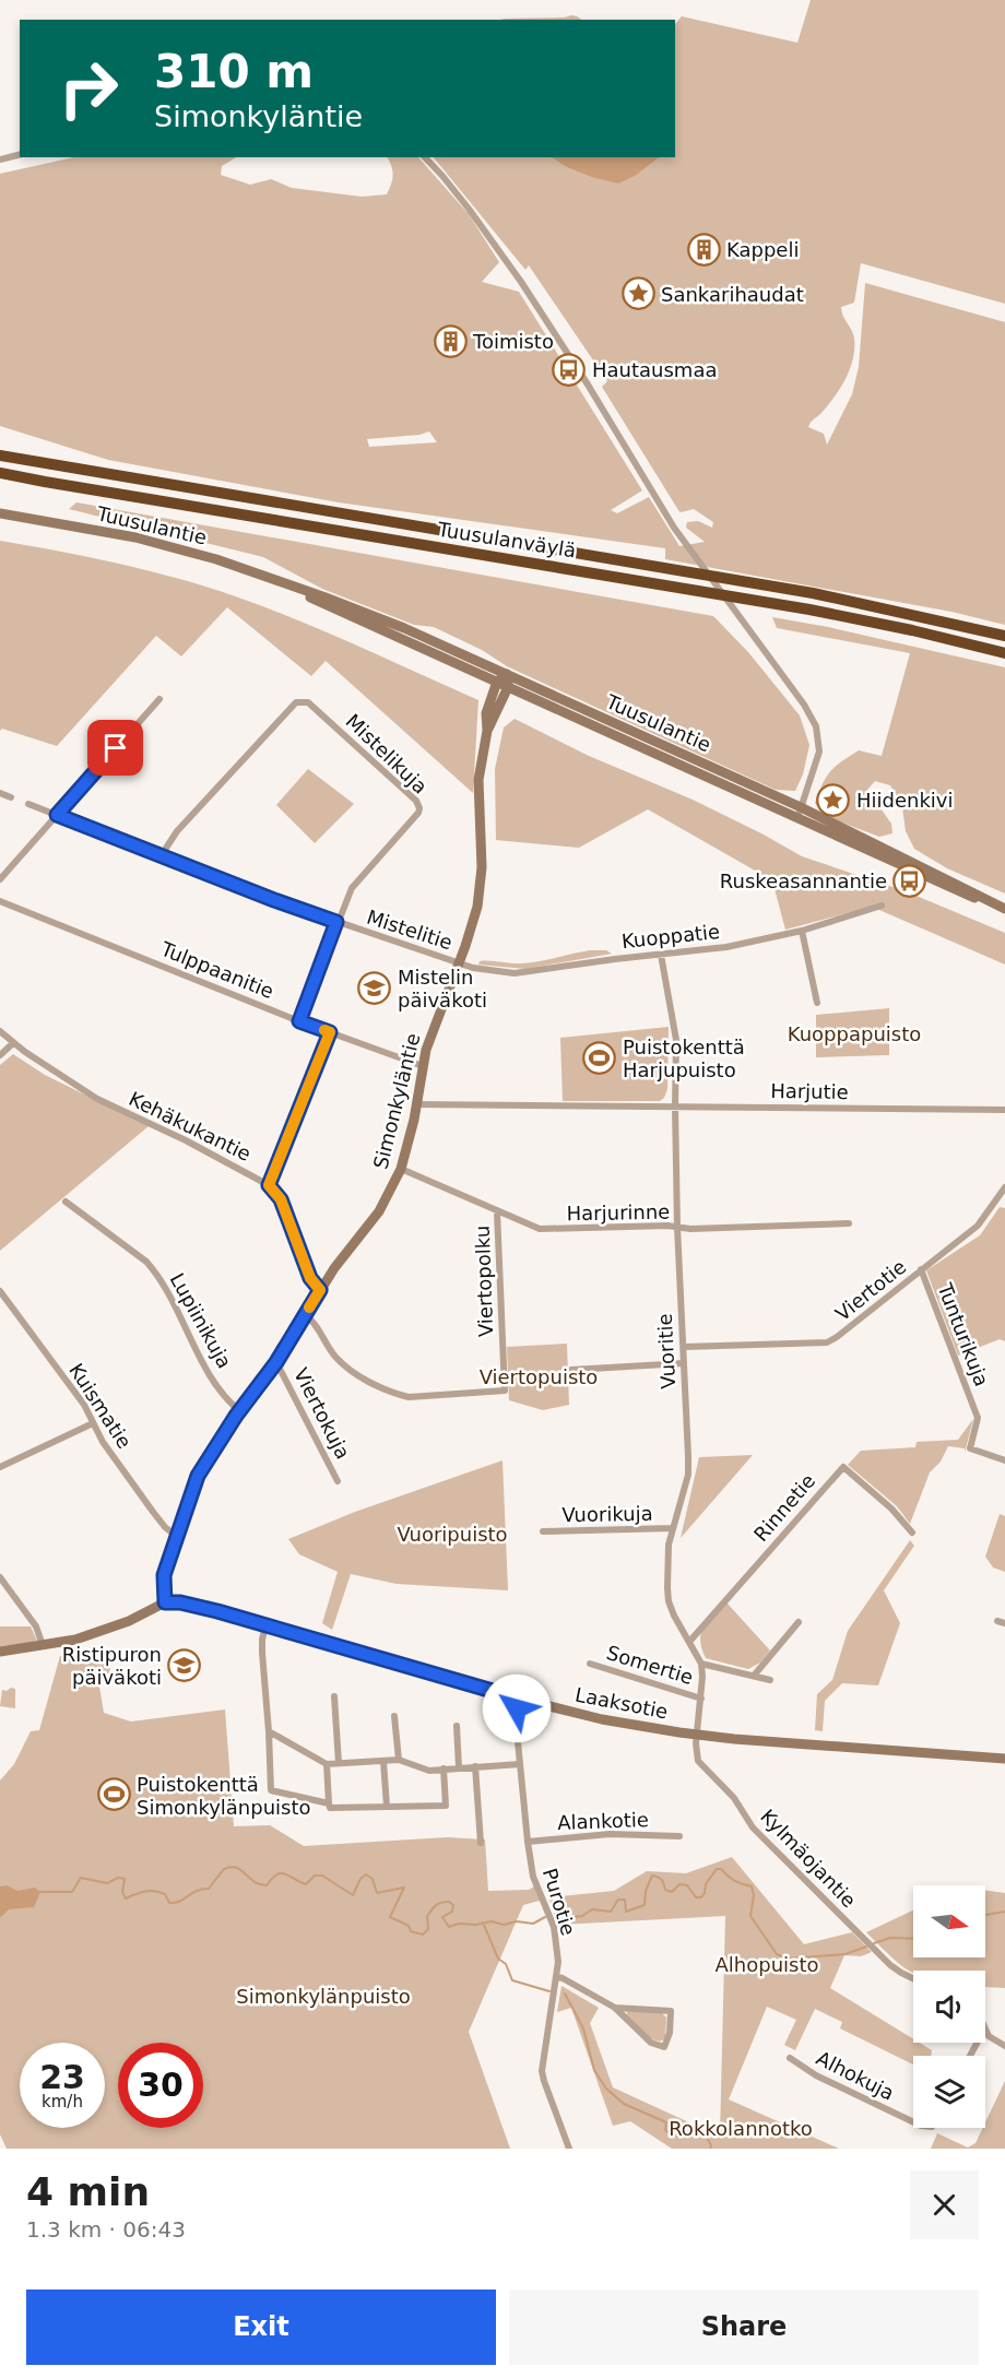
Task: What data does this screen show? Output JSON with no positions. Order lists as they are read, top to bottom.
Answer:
{
  "streets": {
    "highway": ["Tuusulanväylä"],
    "main road": ["Tuusulantie", "Simonkyläntie", "Laaksotie"],
    "street": [
      "Mistelikuja",
      "Mistelitie",
      "Kuoppatie",
      "Tulppaanitie",
      "Harjutie",
      "Kehäkukantie",
      "Harjurinne",
      "Viertopolku",
      "Viertotie",
      "Lupiinikuja",
      "Tunturikuja",
      "Vuoritie",
      "Kuismatie",
      "Viertokuja",
      "Rinnetie",
      "Vuorikuja",
      "Somertie",
      "Alankotie",
      "Kylmäojantie",
      "Purotie",
      "Alhokuja"
    ]
  },
  "crossings": [
    ["Tuusulantie", "Simonkyläntie"],
    ["Mistelikuja", "Mistelitie"],
    ["Mistelikuja", "Tulppaanitie"],
    ["Mistelitie", "Kuoppatie"],
    ["Mistelitie", "Simonkyläntie"],
    ["Kuoppatie", "Simonkyläntie"],
    ["Kuoppatie", "Vuoritie"],
    ["Tulppaanitie", "Simonkyläntie"],
    ["Harjutie", "Simonkyläntie"],
    ["Harjutie", "Vuoritie"],
    ["Simonkyläntie", "Kehäkukantie"],
    ["Simonkyläntie", "Harjurinne"],
    ["Simonkyläntie", "Viertopolku"],
    ["Simonkyläntie", "Lupiinikuja"],
    ["Simonkyläntie", "Kuismatie"],
    ["Simonkyläntie", "Viertokuja"],
    ["Simonkyläntie", "Laaksotie"],
    ["Harjurinne", "Viertopolku"],
    ["Harjurinne", "Vuoritie"],
    ["Viertotie", "Tunturikuja"],
    ["Viertotie", "Vuoritie"],
    ["Vuoritie", "Rinnetie"],
    ["Vuoritie", "Vuorikuja"],
    ["Vuoritie", "Somertie"],
    ["Vuoritie", "Laaksotie"],
    ["Vuoritie", "Kylmäojantie"],
    ["Laaksotie", "Kylmäojantie"],
    ["Laaksotie", "Purotie"],
    ["Alankotie", "Purotie"]
  ],
  "parks": [
    "Kuoppapuisto",
    "Viertopuisto",
    "Vuoripuisto",
    "Alhopuisto",
    "Simonkylänpuisto",
    "Rokkolannotko"
  ],
  "places": {
    "building": ["Kappeli", "Toimisto"],
    "place": ["Sankarihaudat", "Hiidenkivi"],
    "bus stop": ["Hautausmaa", "Ruskeasannantie"],
    "school or university": ["Mistelin päiväkoti", "Ristipuron päiväkoti"],
    "sports": ["Puistokenttä Harjupuisto", "Puistokenttä Simonkylänpuisto"]
  },
  "north": "right",
  "page": {
    "turn": ["310 m", "Simonkyläntie"],
    "speed": "23 km/h",
    "limit": "30",
    "heading": ["4 min", "1.3 km · 06:43"],
    "buttons": ["Exit", "Share"]
  }
}
